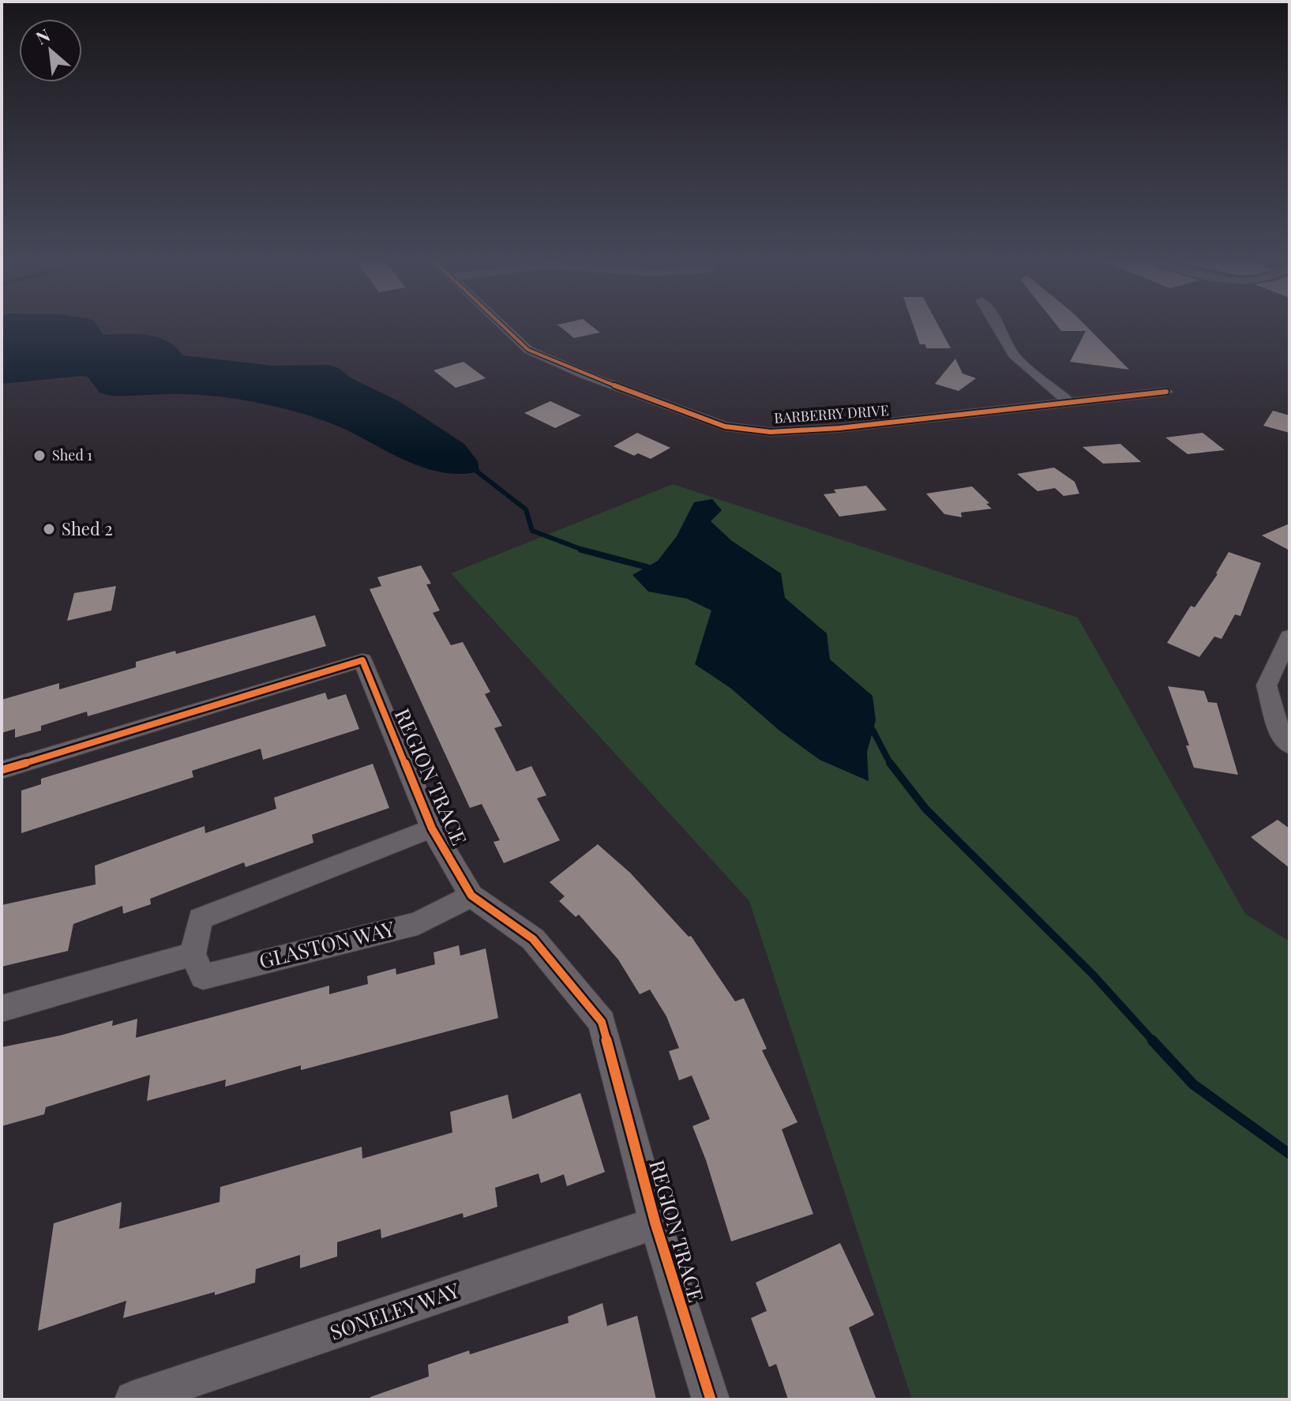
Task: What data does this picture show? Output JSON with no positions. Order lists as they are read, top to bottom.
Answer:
{
  "streets": {
    "street": [
      "BARBERRY DRIVE",
      "REGION TRACE",
      "GLASTON WAY",
      "SONELEY WAY"
    ]
  },
  "crossings": [
    ["REGION TRACE", "GLASTON WAY"],
    ["REGION TRACE", "SONELEY WAY"]
  ],
  "places": ["Shed 1", "Shed 2"],
  "north": "top left"
}
